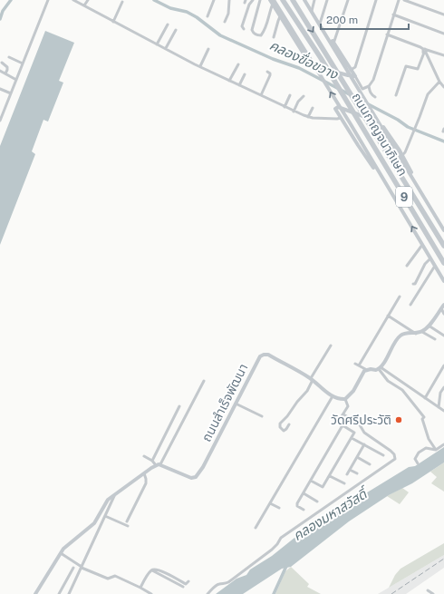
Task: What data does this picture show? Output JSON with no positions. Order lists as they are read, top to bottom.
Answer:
{
  "streets": {
    "highway": ["ถนนกาญจนาภิเษก", "9"],
    "main road": ["ถนนสำเร็จพัฒนา"]
  },
  "water": ["คลองขื่อขวาง", "คลองมหาสวัสดิ์"],
  "places": ["วัดศรีประวัติ"],
  "scale_bar": "200 m"
}
